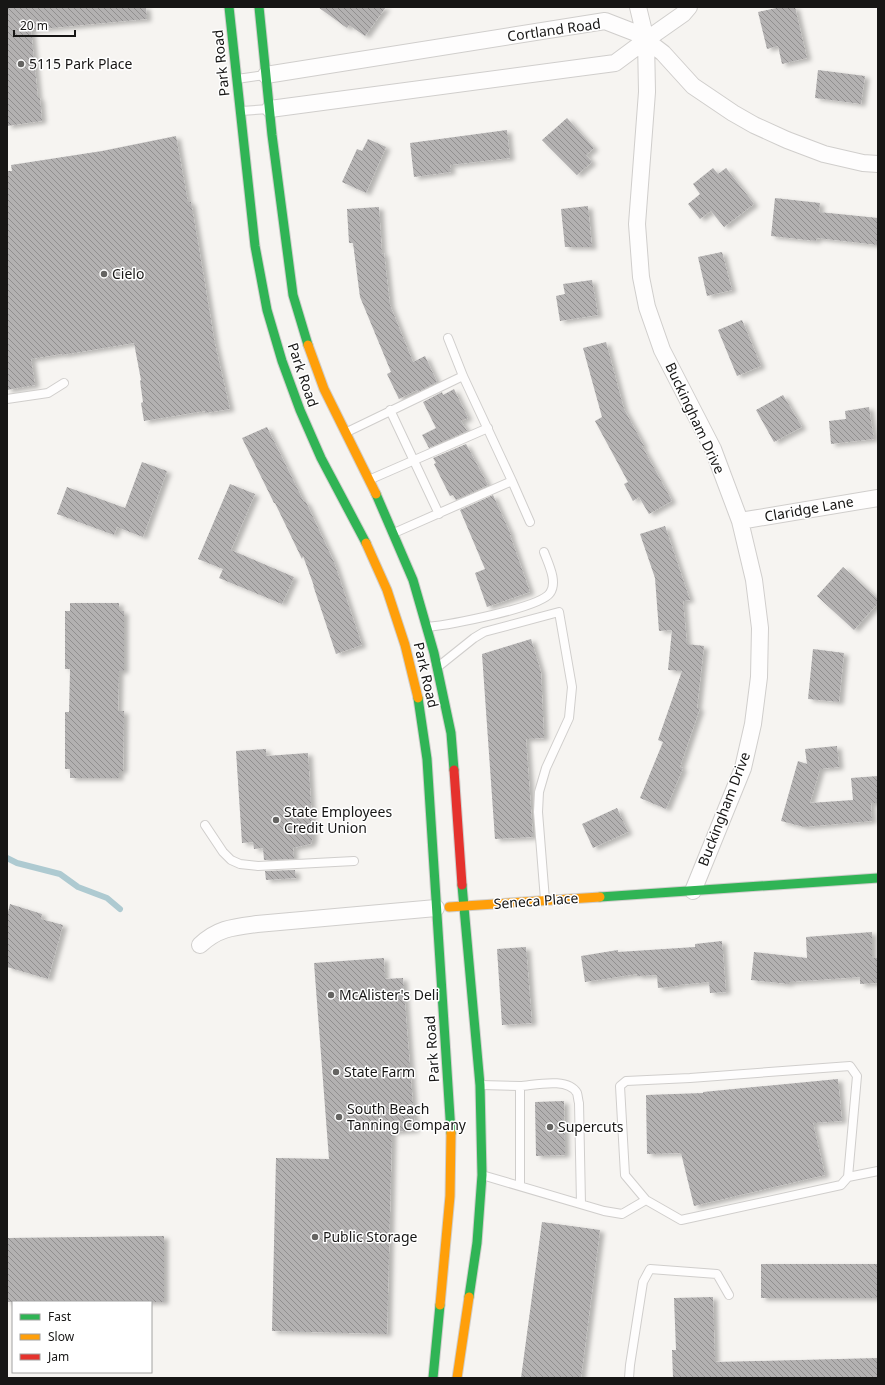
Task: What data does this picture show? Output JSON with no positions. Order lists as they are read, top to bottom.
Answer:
{
  "streets": {
    "main road": ["Park Road", "Seneca Place"],
    "street": ["Cortland Road", "Buckingham Drive", "Claridge Lane"]
  },
  "crossings": [
    ["Cortland Road", "Park Road"],
    ["Cortland Road", "Buckingham Drive"],
    ["Park Road", "Seneca Place"],
    ["Buckingham Drive", "Claridge Lane"],
    ["Buckingham Drive", "Seneca Place"]
  ],
  "places": [
    "5115 Park Place",
    "Cielo",
    "State Employees Credit Union",
    "McAlister's Deli",
    "State Farm",
    "South Beach Tanning Company",
    "Supercuts",
    "Public Storage"
  ],
  "legend": ["Fast", "Slow", "Jam"],
  "scale_bar": "20 m"
}
